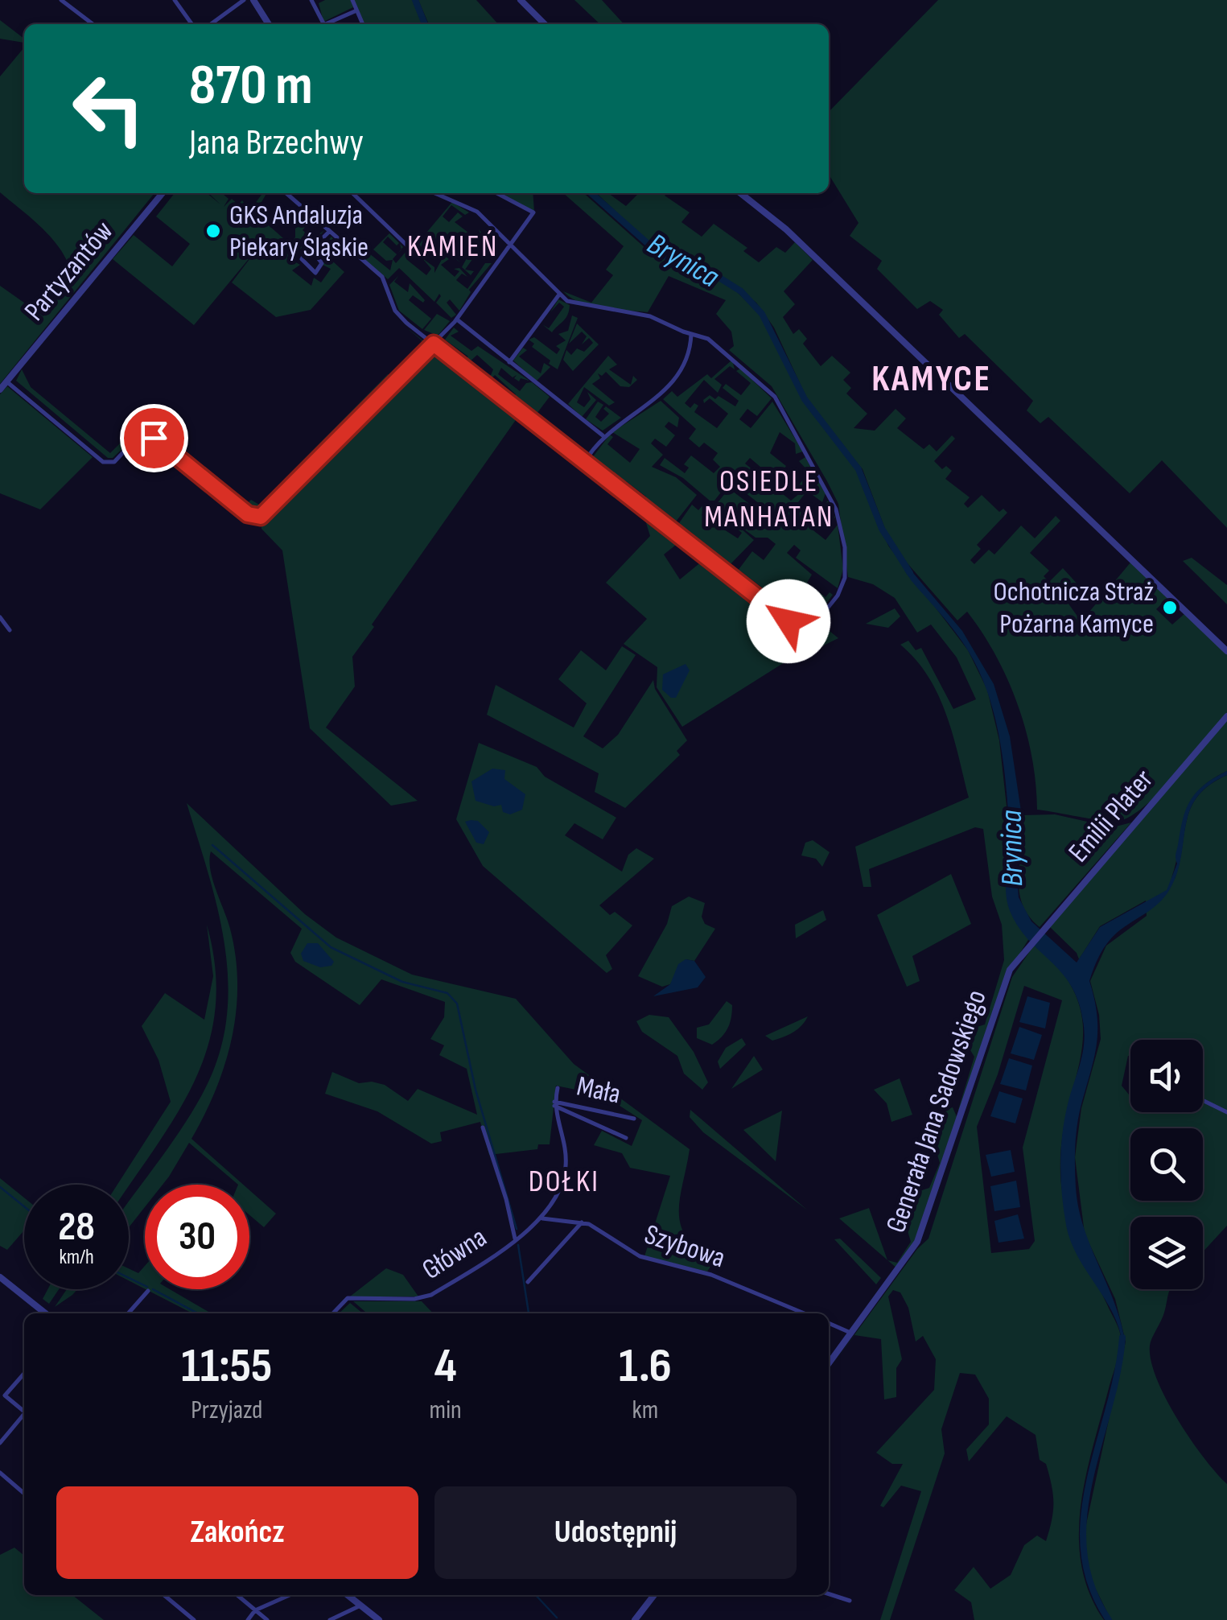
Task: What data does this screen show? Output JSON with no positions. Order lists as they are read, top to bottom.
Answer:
{
  "streets": {
    "street": [
      "Partyzantów",
      "Emilii Plater",
      "Mała",
      "Generała Jana Sadowskiego",
      "Szybowa",
      "Główna"
    ]
  },
  "crossings": [
    ["Emilii Plater", "Generała Jana Sadowskiego"],
    ["Mała", "Główna"],
    ["Szybowa", "Główna"]
  ],
  "districts": [
    "KAMIEŃ",
    "KAMYCE",
    "OSIEDLE MANHATAN",
    "DOŁKI"
  ],
  "water": ["Brynica"],
  "places": ["GKS Andaluzja Piekary Śląskie", "Ochotnicza Straż Pożarna Kamyce"],
  "page": {
    "turn": ["870 m", "Jana Brzechwy"],
    "speed": "28 km/h",
    "limit": "30",
    "eta": [
      "11:55",
      "Przyjazd",
      "4",
      "min",
      "1.6",
      "km"
    ],
    "buttons": ["Zakończ", "Udostępnij"]
  }
}
